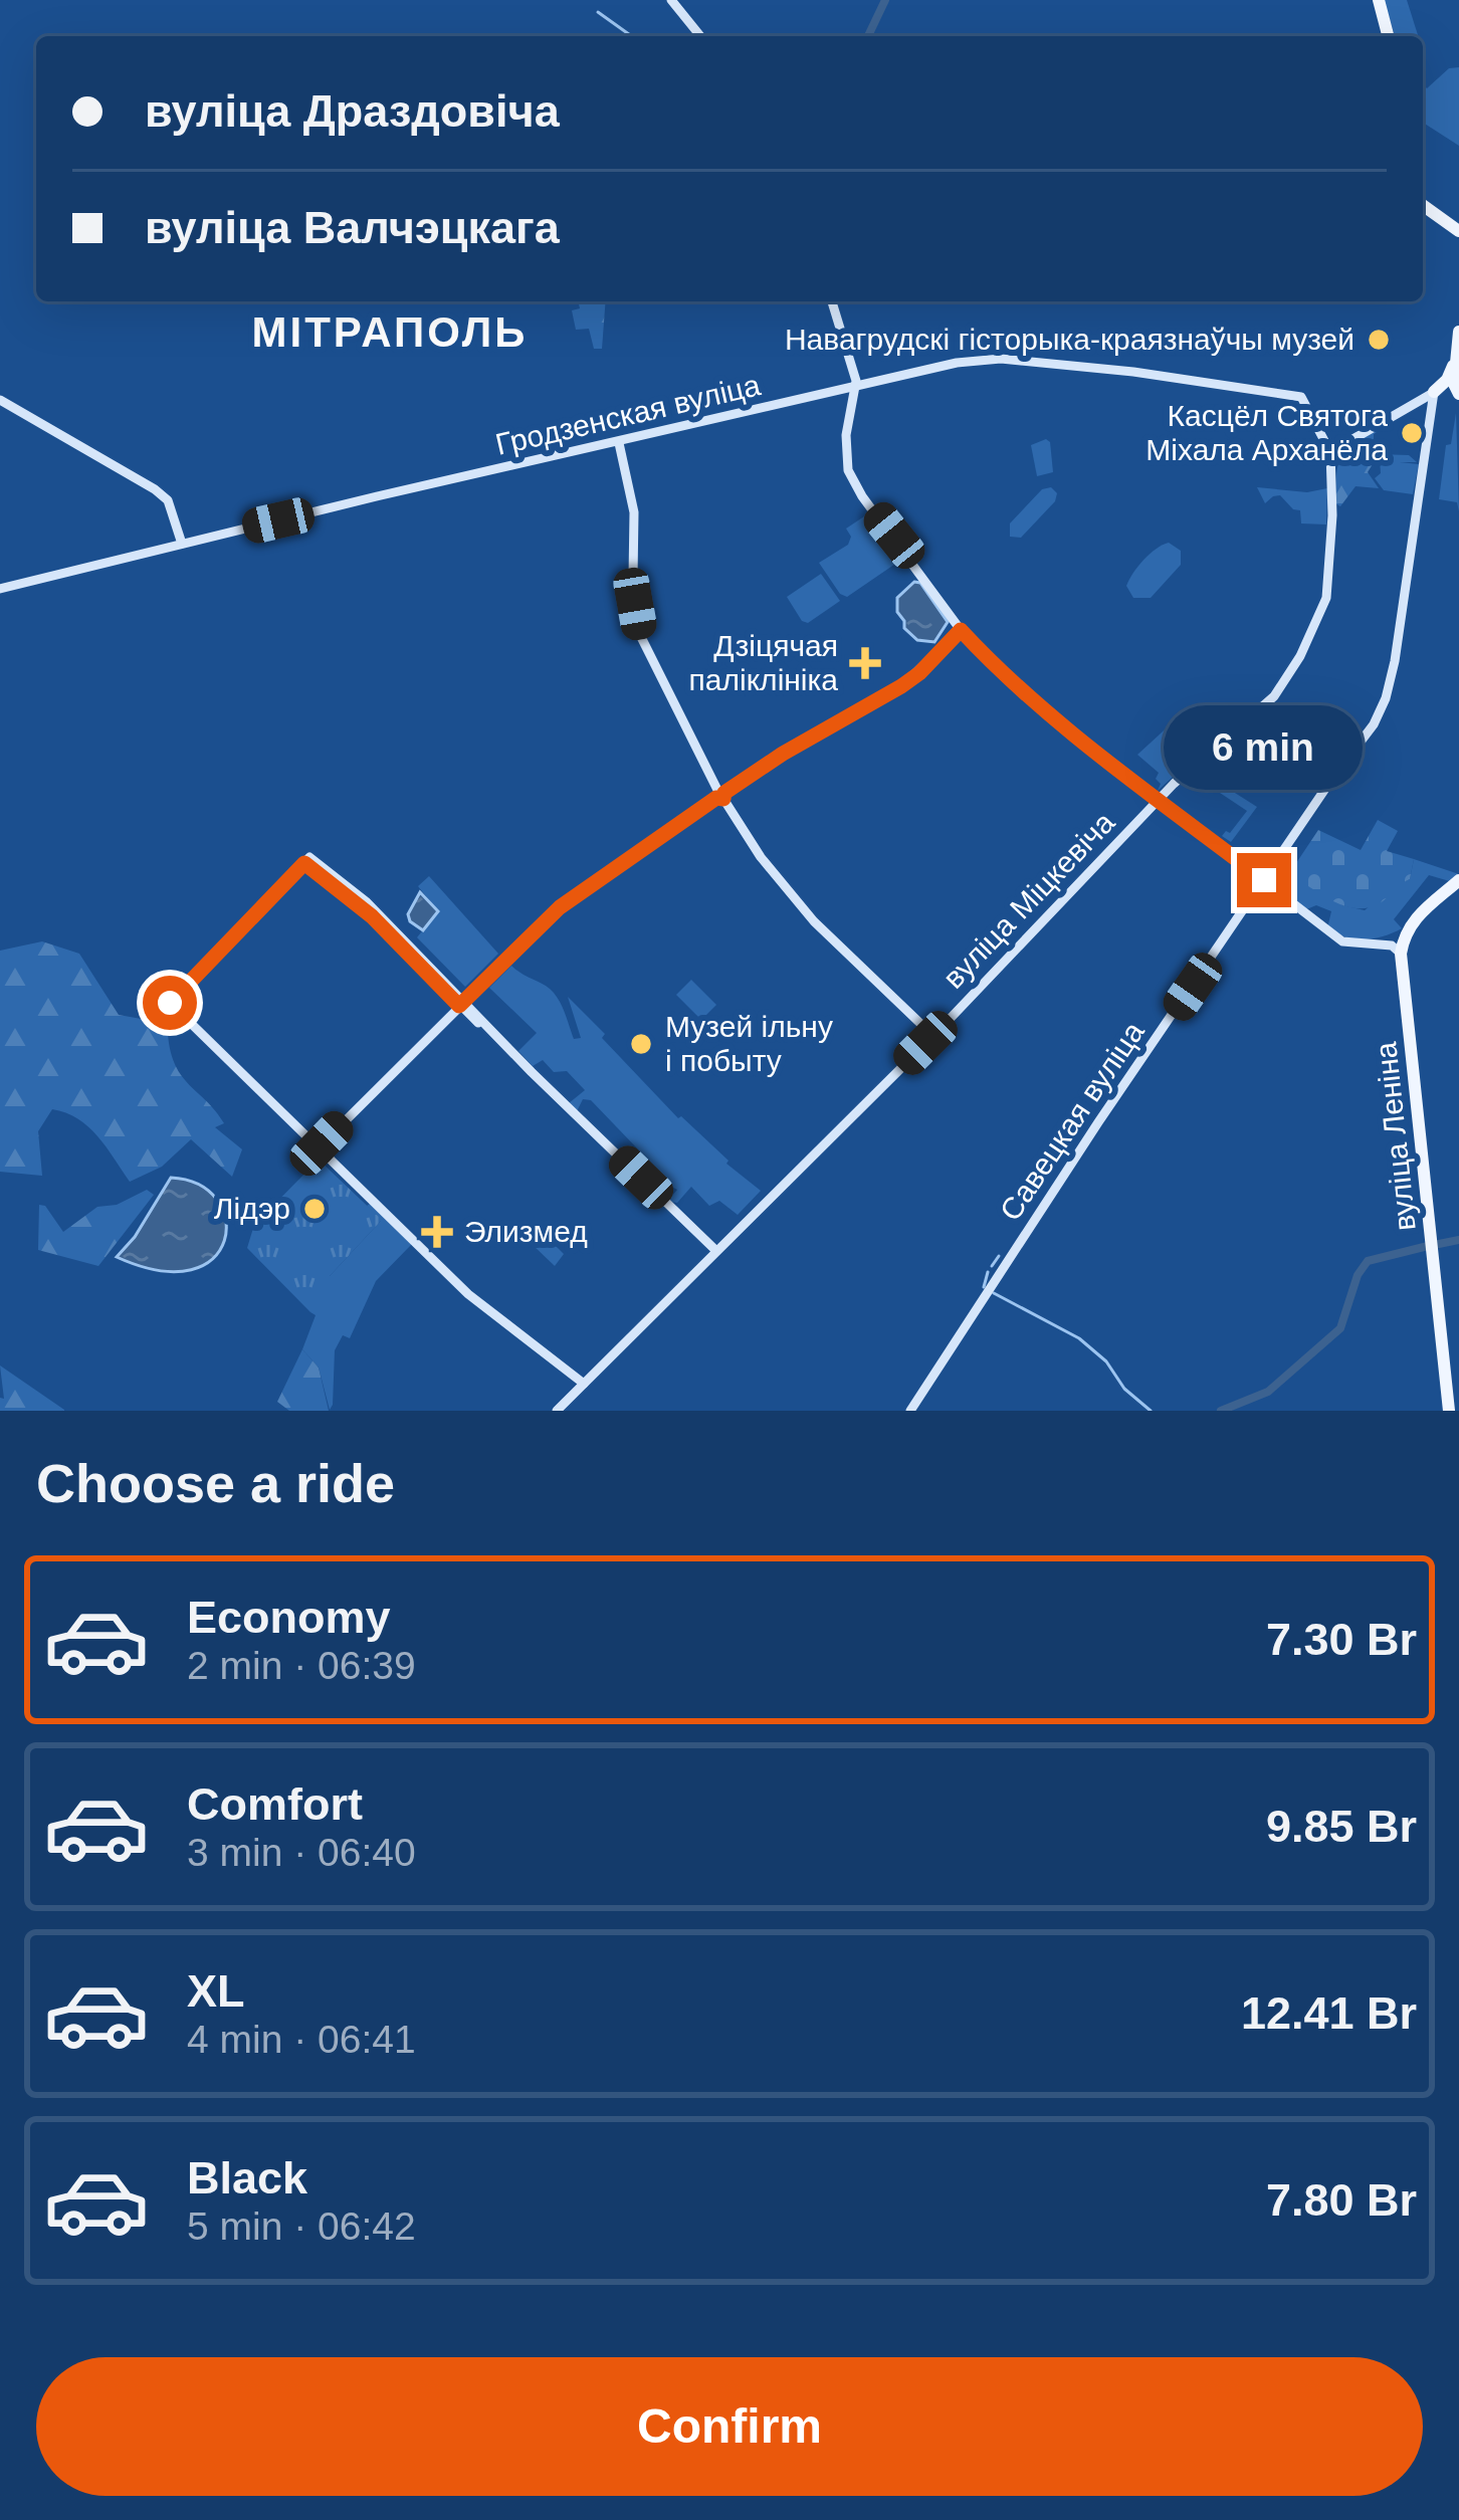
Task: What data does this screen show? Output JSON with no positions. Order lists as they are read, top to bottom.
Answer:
{
  "streets": {
    "main road": ["вуліца Леніна"],
    "street": ["Гродзенская вуліца", "вуліца Міцкевіча", "Савецкая вуліца"]
  },
  "crossings": [
    ["Гродзенская вуліца", "вуліца Міцкевіча"]
  ],
  "districts": ["МІТРАПОЛЬ"],
  "places": {
    "other": [
      "Навагрудскі гісторыка-краязнаўчы музей",
      "Касцёл Святога Міхала Арханёла",
      "Музей ільну і побыту",
      "Лідэр"
    ],
    "health": ["Дзіцячая паліклініка", "Элизмед"]
  },
  "page": {
    "banner": ["вуліца Драздовіча", "вуліца Валчэцкага"],
    "bubble": "6 min",
    "heading": "Choose a ride",
    "list": [
      {
        "name": "Economy",
        "note": "2 min · 06:39",
        "value": "7.30 Br"
      },
      {
        "name": "Comfort",
        "note": "3 min · 06:40",
        "value": "9.85 Br"
      },
      {
        "name": "XL",
        "note": "4 min · 06:41",
        "value": "12.41 Br"
      },
      {
        "name": "Black",
        "note": "5 min · 06:42",
        "value": "7.80 Br"
      }
    ],
    "buttons": "Confirm"
  }
}
